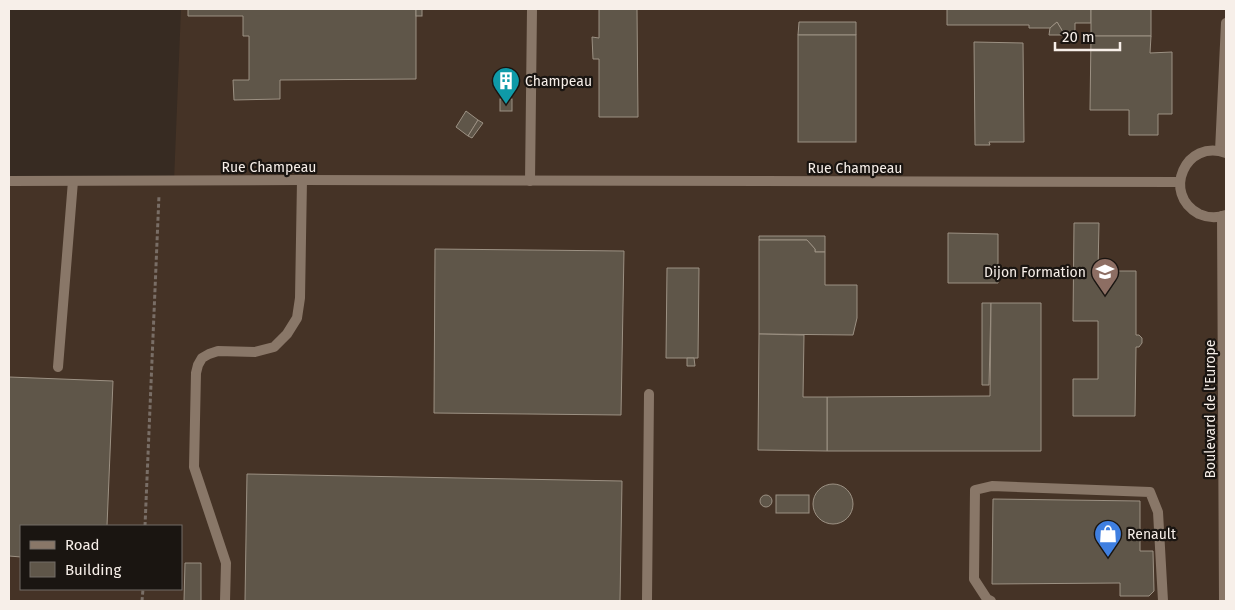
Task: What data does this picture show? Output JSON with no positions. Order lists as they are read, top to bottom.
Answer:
{
  "streets": {
    "street": ["Rue Champeau", "Boulevard de l'Europe"]
  },
  "places": {
    "building": ["Champeau"],
    "school or university": ["Dijon Formation"],
    "shop": ["Renault"]
  },
  "legend": ["Road", "Building"],
  "scale_bar": "20 m"
}
